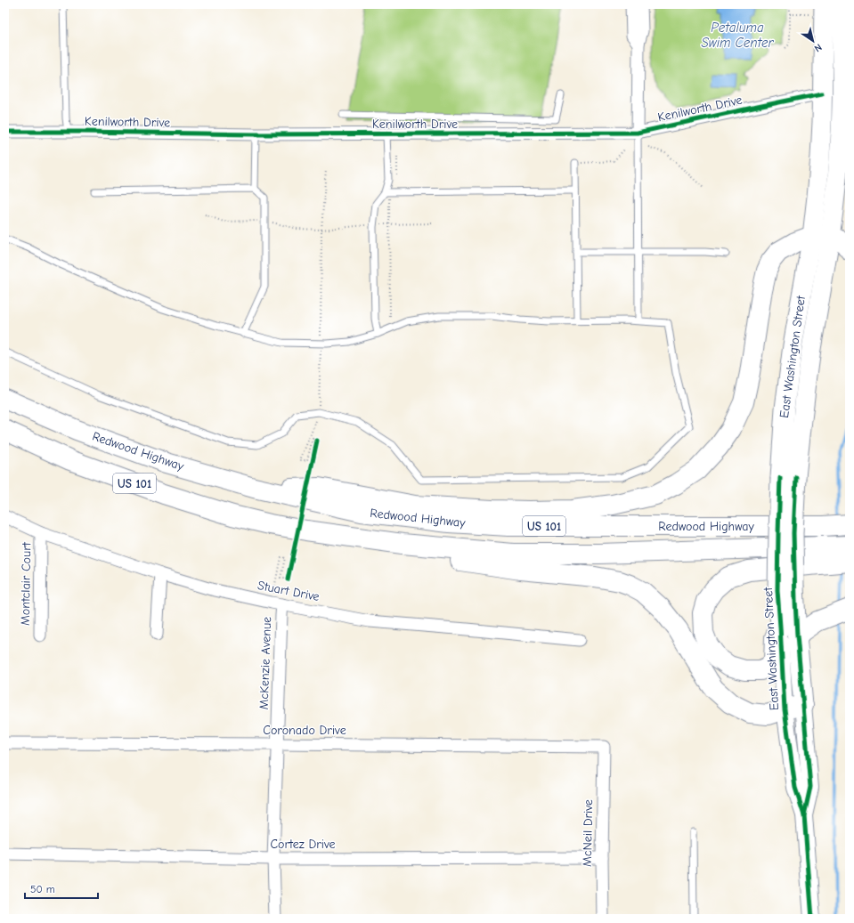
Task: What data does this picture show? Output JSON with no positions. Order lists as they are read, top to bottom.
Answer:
{
  "streets": {
    "highway": ["Redwood Highway", "US 101"],
    "main road": ["East Washington Street"],
    "street": [
      "Kenilworth Drive",
      "Montclair Court",
      "Stuart Drive",
      "McKenzie Avenue",
      "Coronado Drive",
      "McNeil Drive",
      "Cortez Drive"
    ]
  },
  "crossings": [
    ["Kenilworth Drive", "East Washington Street"],
    ["Montclair Court", "Stuart Drive"],
    ["Stuart Drive", "McKenzie Avenue"],
    ["McKenzie Avenue", "Coronado Drive"],
    ["McKenzie Avenue", "Cortez Drive"],
    ["Coronado Drive", "McNeil Drive"],
    ["McNeil Drive", "Cortez Drive"]
  ],
  "water": ["Petaluma Swim Center"],
  "scale_bar": "50 m",
  "north": "bottom right"
}
